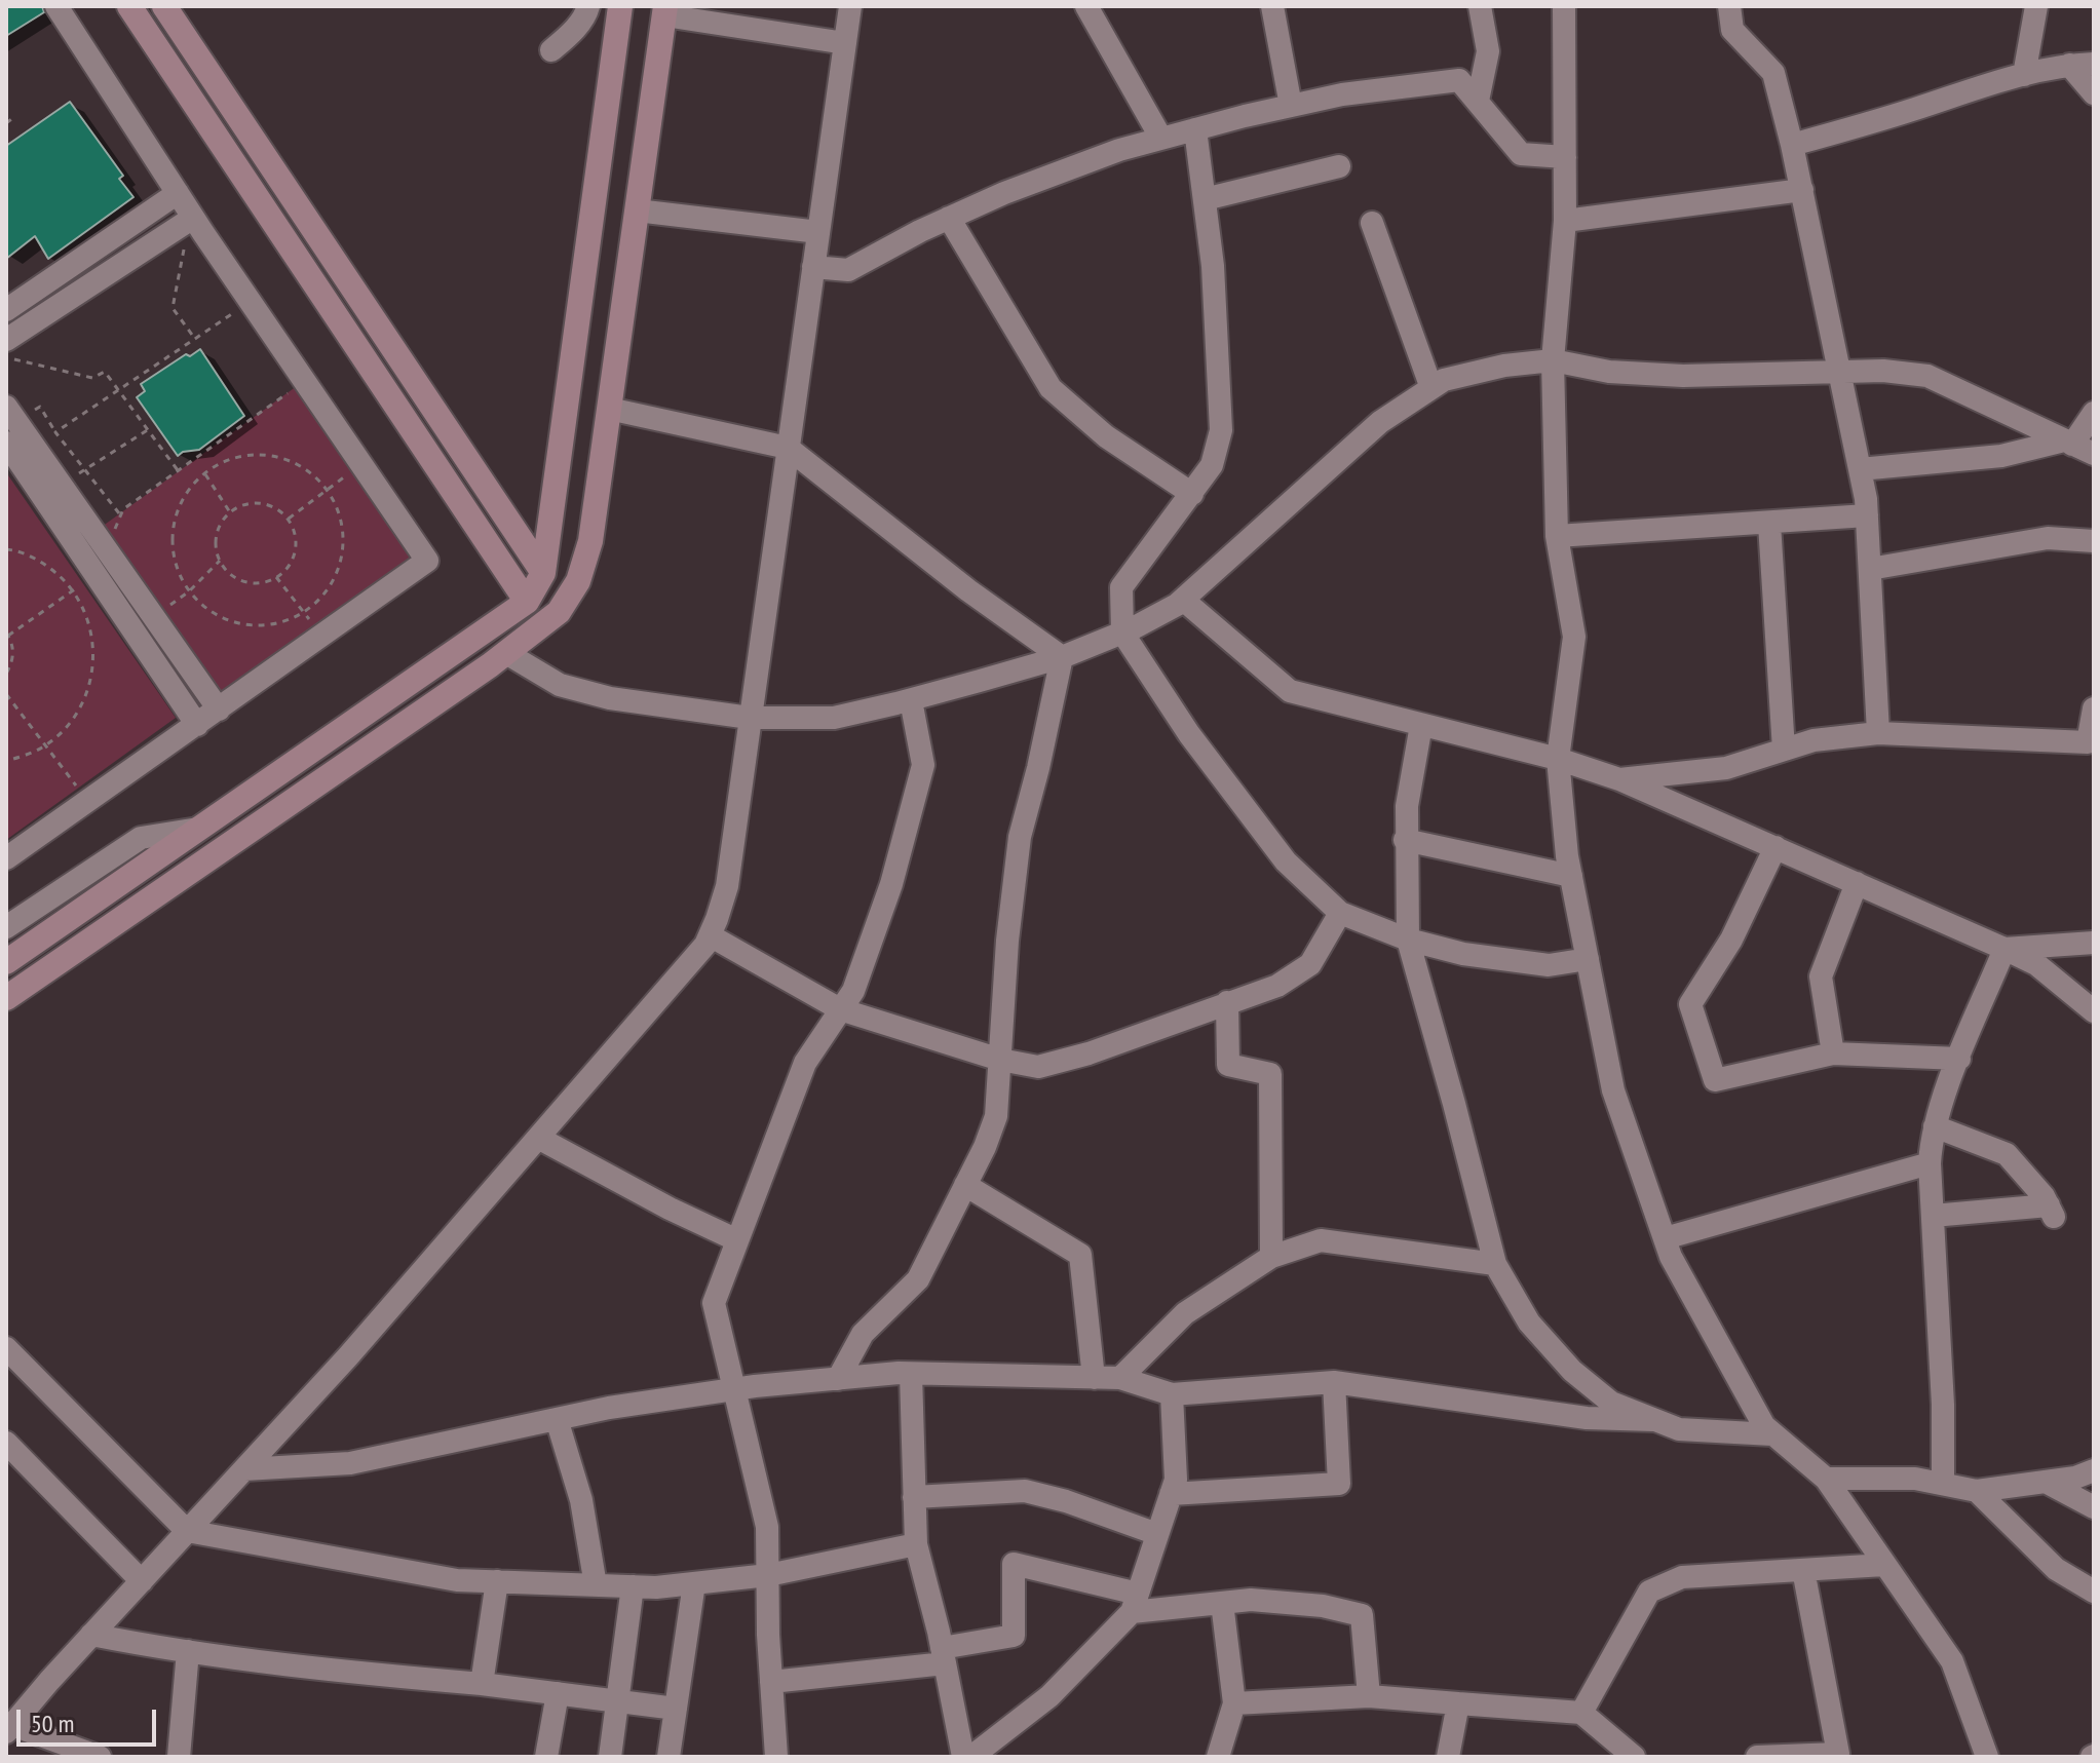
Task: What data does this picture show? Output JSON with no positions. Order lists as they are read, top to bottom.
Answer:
{
  "scale_bar": "50 m"
}
